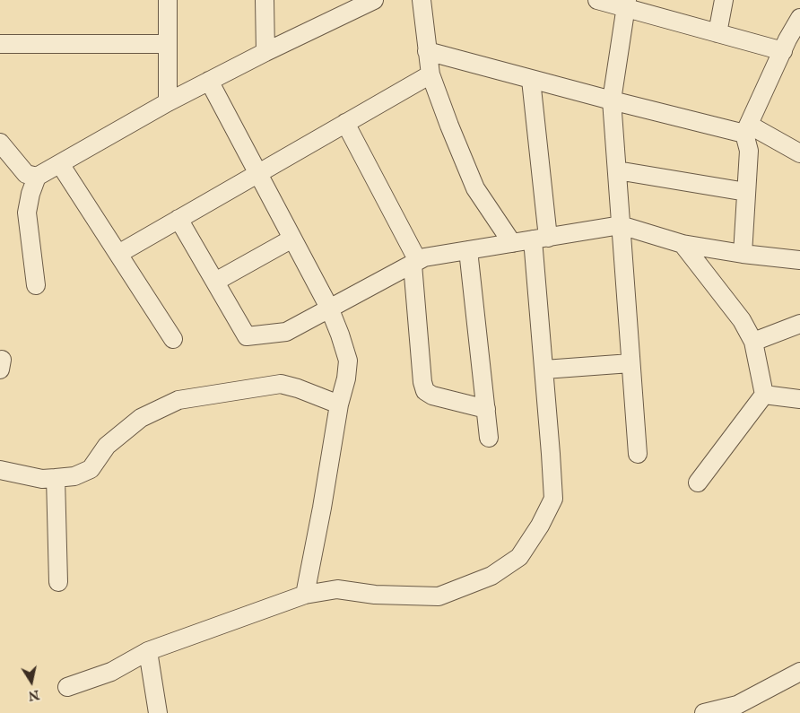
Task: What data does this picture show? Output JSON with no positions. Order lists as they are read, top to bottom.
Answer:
{
  "north": "bottom"
}
